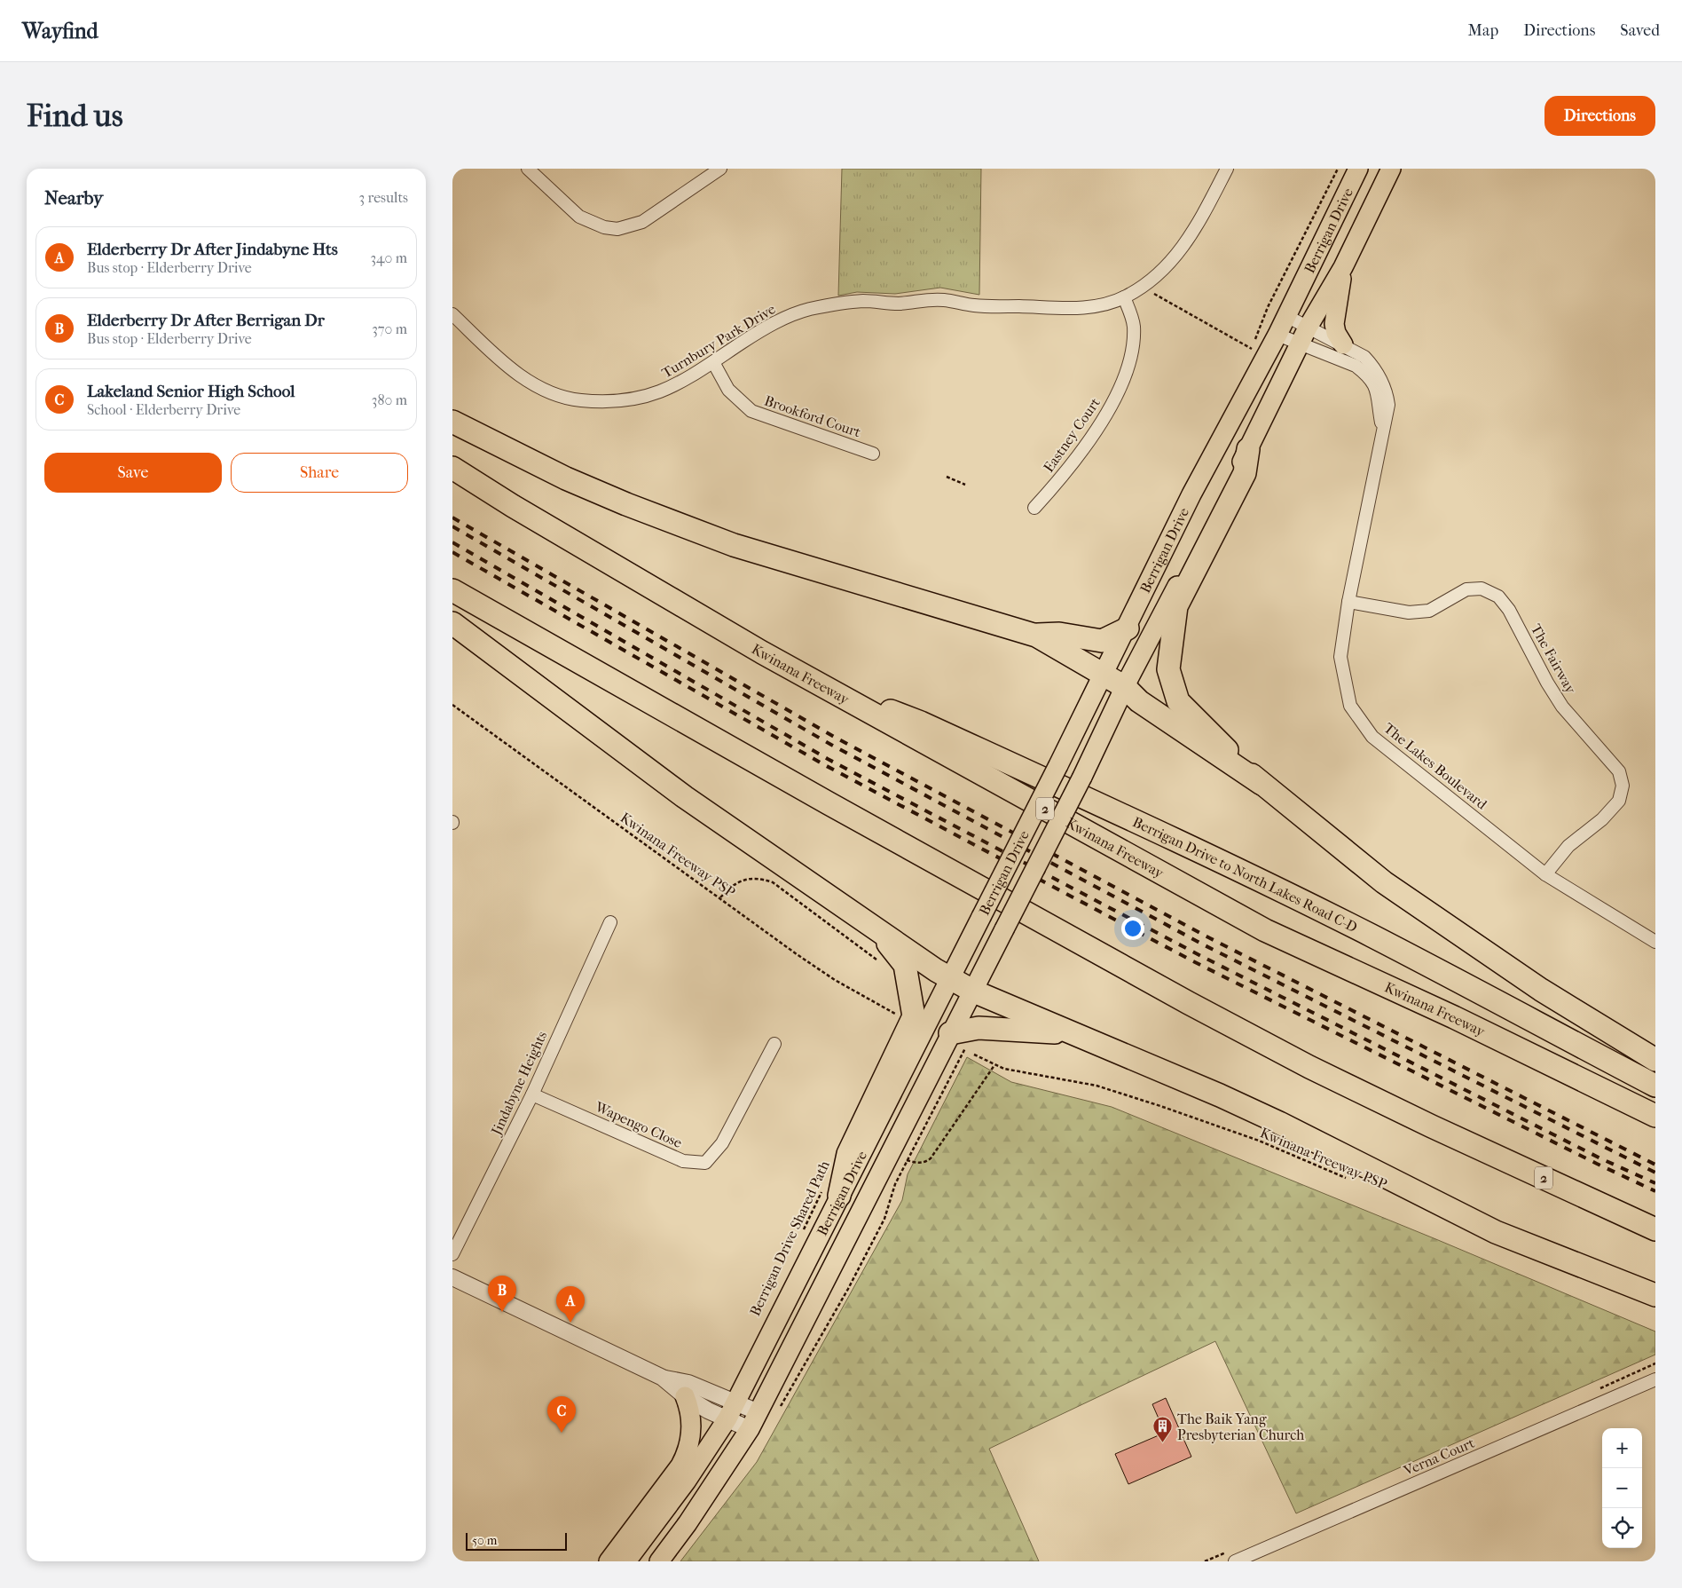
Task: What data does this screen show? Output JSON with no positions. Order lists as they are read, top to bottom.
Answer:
{
  "streets": {
    "highway": ["Kwinana Freeway", "2", "Berrigan Drive to North Lakes Road C-D"],
    "main road": ["Berrigan Drive"],
    "street": [
      "Turnbury Park Drive",
      "Brookford Court",
      "Eastney Court",
      "The Fairway",
      "The Lakes Boulevard",
      "Jindabyne Heights",
      "Wapengo Close",
      "Verna Court"
    ],
    "path": ["Kwinana Freeway PSP", "Berrigan Drive Shared Path"]
  },
  "crossings": [
    ["Berrigan Drive", "The Lakes Boulevard"],
    ["Berrigan Drive", "Berrigan Drive Shared Path"],
    ["Turnbury Park Drive", "Brookford Court"],
    ["Turnbury Park Drive", "Eastney Court"],
    ["The Fairway", "The Lakes Boulevard"],
    ["Kwinana Freeway", "Berrigan Drive to North Lakes Road C-D"],
    ["Jindabyne Heights", "Wapengo Close"]
  ],
  "places": {
    "building": ["The Baik Yang Presbyterian Church"]
  },
  "scale_bar": "50 m",
  "page": {
    "header": "Wayfind",
    "nav": ["Map", "Directions", "Saved"],
    "buttons": [
      "Directions",
      ["Save", "Share"]
    ],
    "title": "Find us",
    "heading": ["Nearby", "3 results"],
    "list": [
      {
        "mark": "A",
        "name": "Elderberry Dr After Jindabyne Hts",
        "note": "Bus stop · Elderberry Drive",
        "value": "340 m"
      },
      {
        "mark": "B",
        "name": "Elderberry Dr After Berrigan Dr",
        "note": "Bus stop · Elderberry Drive",
        "value": "370 m"
      },
      {
        "mark": "C",
        "name": "Lakeland Senior High School",
        "note": "School · Elderberry Drive",
        "value": "380 m"
      }
    ],
    "pins": ["B", "A", "C"],
    "map_buttons": ["+", "−"],
    "scale": "50 m"
  }
}
